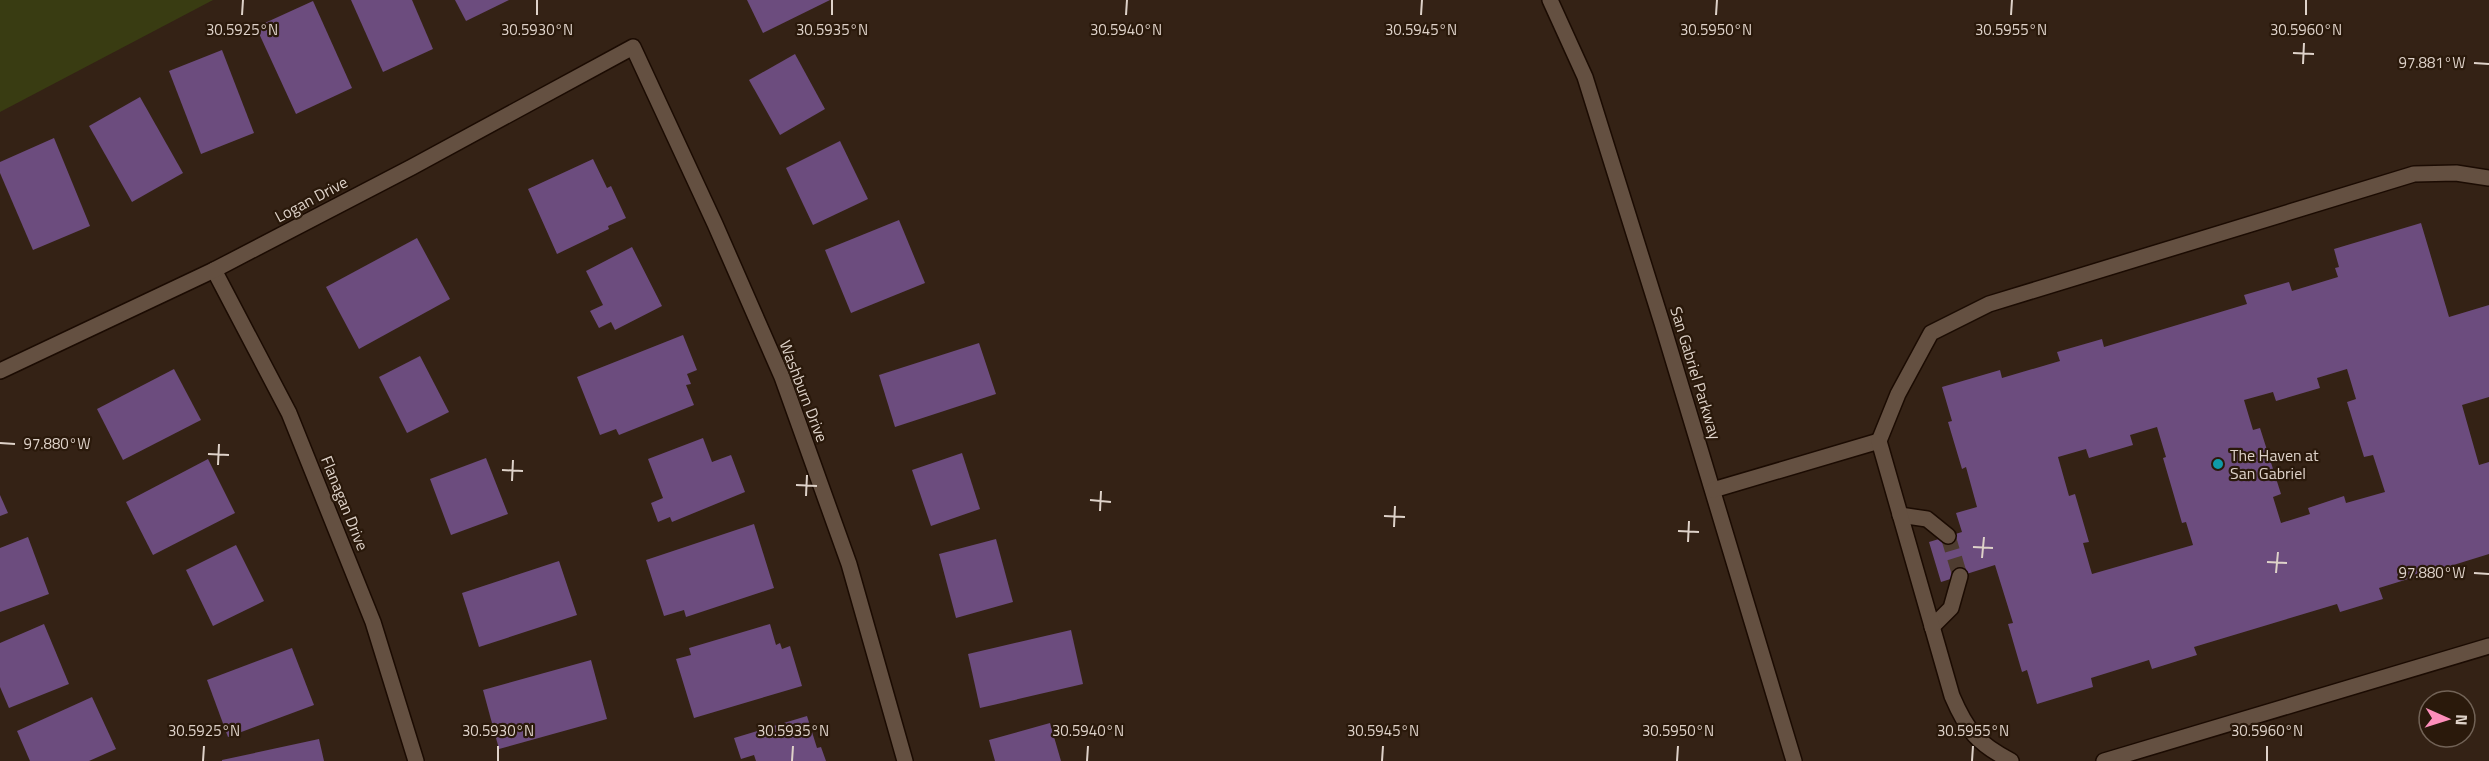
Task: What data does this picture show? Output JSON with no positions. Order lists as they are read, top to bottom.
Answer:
{
  "streets": {
    "street": [
      "Logan Drive",
      "San Gabriel Parkway",
      "Washburn Drive",
      "Flanagan Drive"
    ]
  },
  "crossings": [
    ["Logan Drive", "Washburn Drive"],
    ["Logan Drive", "Flanagan Drive"]
  ],
  "places": ["The Haven at San Gabriel"],
  "north": "right",
  "coordinates": [
    "30.5925°N",
    "30.5930°N",
    "30.5935°N",
    "30.5940°N",
    "30.5945°N",
    "30.5950°N",
    "30.5955°N",
    "30.5960°N",
    "97.881°W",
    "97.880°W"
  ]
}
